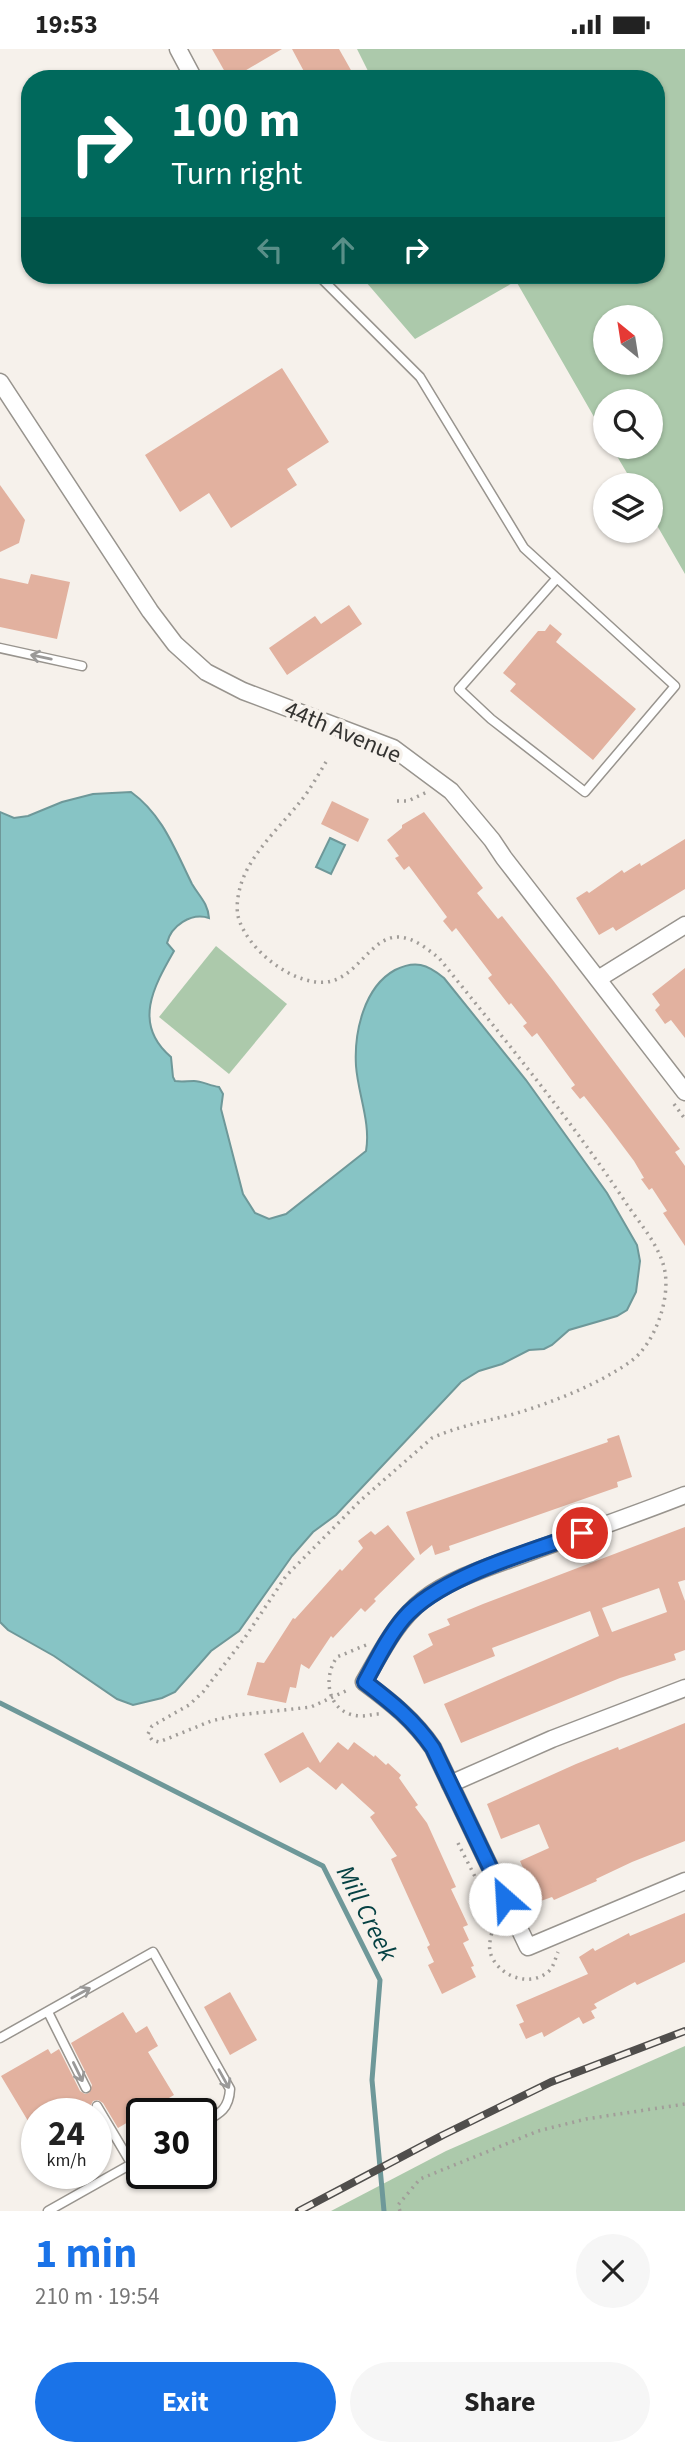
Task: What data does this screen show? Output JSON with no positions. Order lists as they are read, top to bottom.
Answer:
{
  "streets": {
    "street": ["44th Avenue"]
  },
  "water": ["Mill Creek"],
  "north": "top left",
  "page": {
    "status": "19:53",
    "turn": ["100 m", "Turn right"],
    "speed": "24 km/h",
    "limit": "30",
    "heading": ["1 min", "210 m · 19:54"],
    "buttons": ["Exit", "Share"]
  }
}
